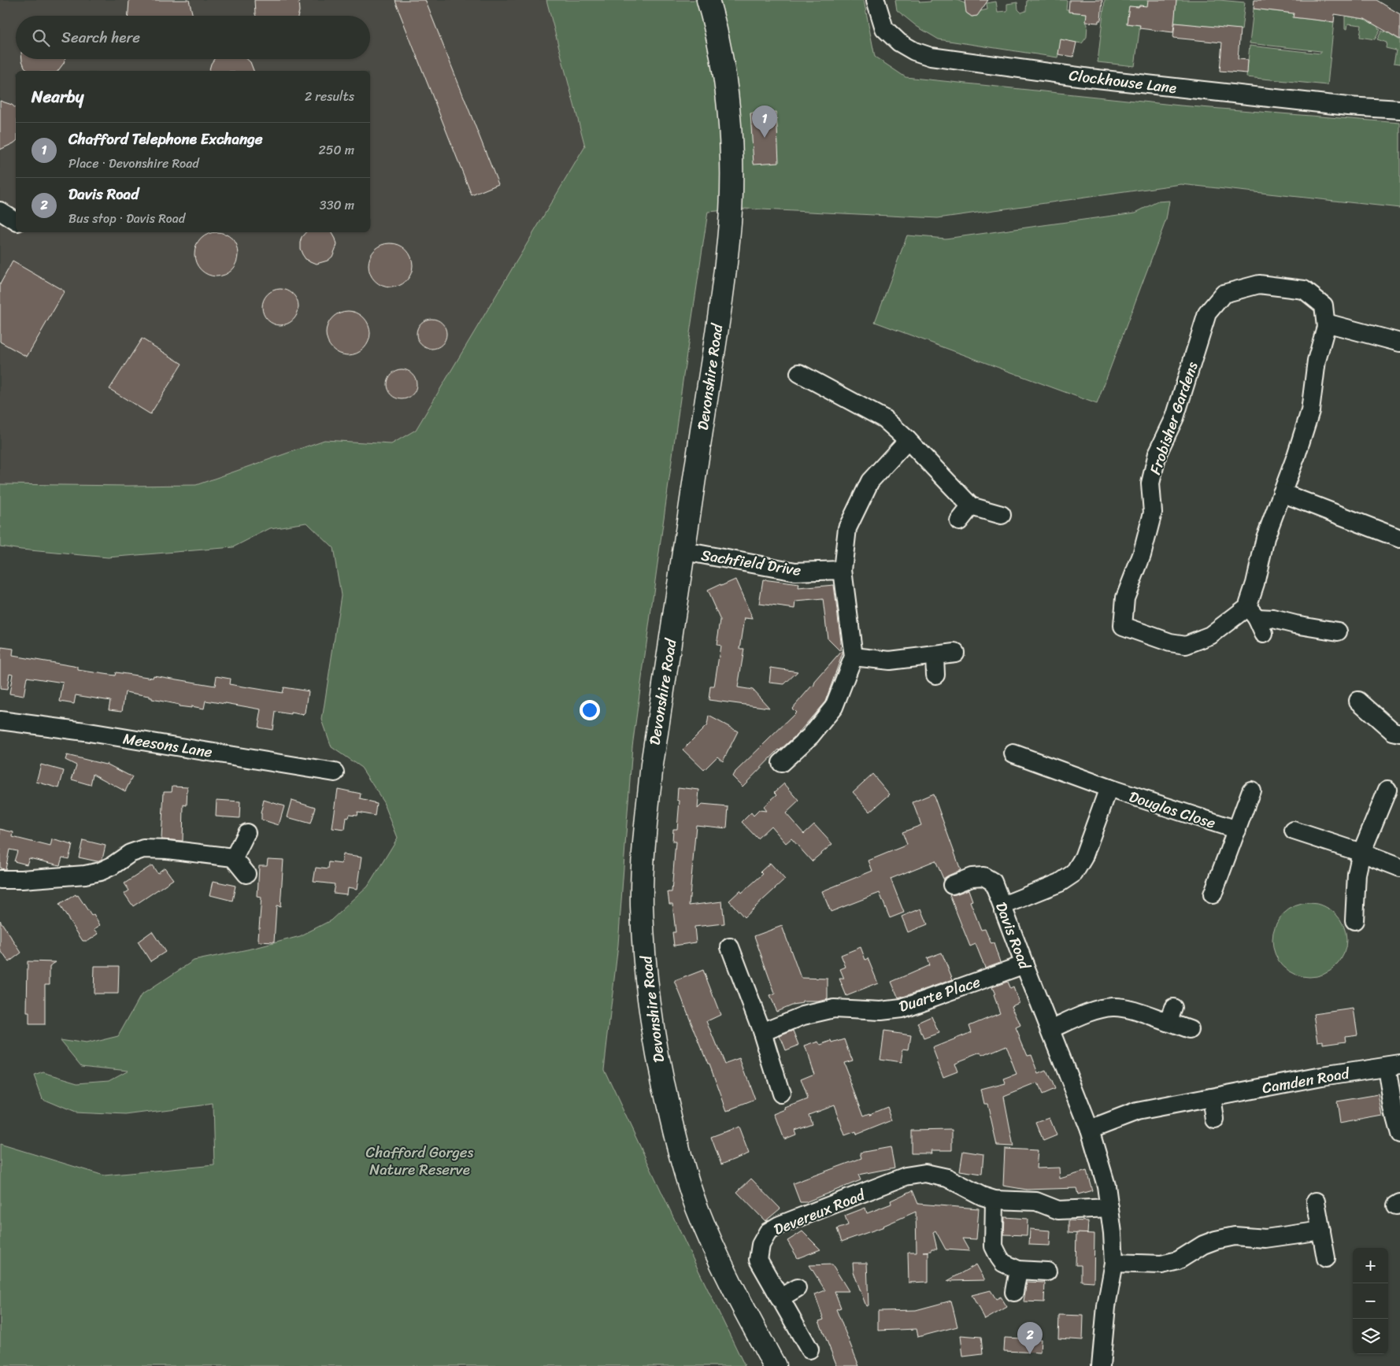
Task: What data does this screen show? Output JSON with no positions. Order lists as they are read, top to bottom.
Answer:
{
  "streets": {
    "main road": ["Devonshire Road"],
    "street": [
      "Clockhouse Lane",
      "Frobisher Gardens",
      "Sachfield Drive",
      "Meesons Lane",
      "Douglas Close",
      "Davis Road",
      "Duarte Place",
      "Camden Road",
      "Devereux Road"
    ]
  },
  "crossings": [
    ["Devonshire Road", "Sachfield Drive"],
    ["Davis Road", "Duarte Place"],
    ["Davis Road", "Camden Road"],
    ["Davis Road", "Devereux Road"]
  ],
  "parks": ["Chafford Gorges Nature Reserve"],
  "page": {
    "search": "Search here",
    "heading": ["Nearby", "2 results"],
    "pins": ["1", "2"],
    "list": [
      {
        "mark": "1",
        "name": "Chafford Telephone Exchange",
        "note": "Place · Devonshire Road",
        "value": "250 m"
      },
      {
        "mark": "2",
        "name": "Davis Road",
        "note": "Bus stop · Davis Road",
        "value": "330 m"
      }
    ],
    "map_buttons": ["+", "−"]
  }
}
